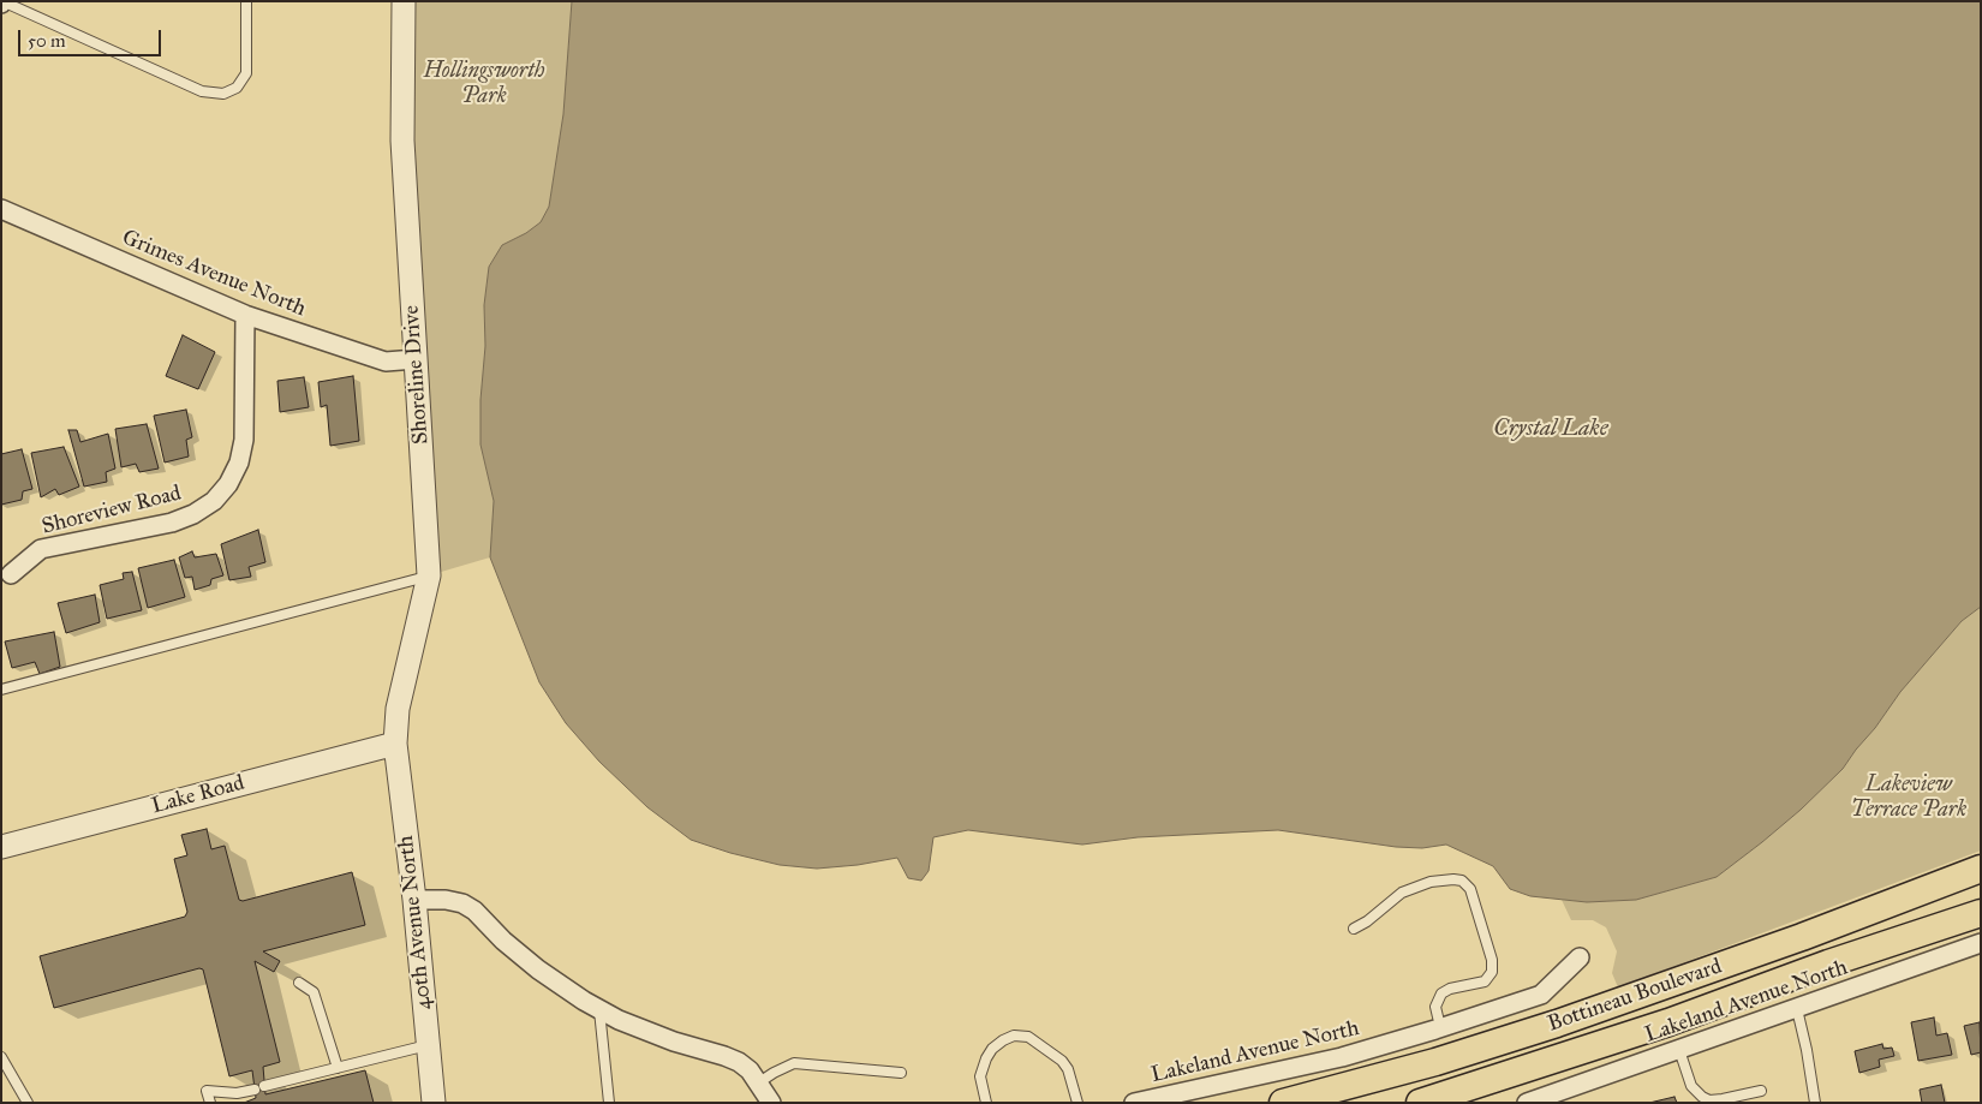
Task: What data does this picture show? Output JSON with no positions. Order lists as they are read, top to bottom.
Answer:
{
  "streets": {
    "main road": ["Bottineau Boulevard"],
    "street": [
      "Grimes Avenue North",
      "Shoreline Drive",
      "Shoreview Road",
      "Lake Road",
      "40th Avenue North",
      "Lakeland Avenue North"
    ]
  },
  "crossings": [
    ["Grimes Avenue North", "Shoreline Drive"],
    ["Grimes Avenue North", "Shoreview Road"],
    ["Shoreline Drive", "Lake Road"],
    ["Shoreline Drive", "40th Avenue North"],
    ["Lake Road", "40th Avenue North"]
  ],
  "water": ["Crystal Lake"],
  "parks": ["Hollingsworth Park", "Lakeview Terrace Park"],
  "scale_bar": "50 m"
}
